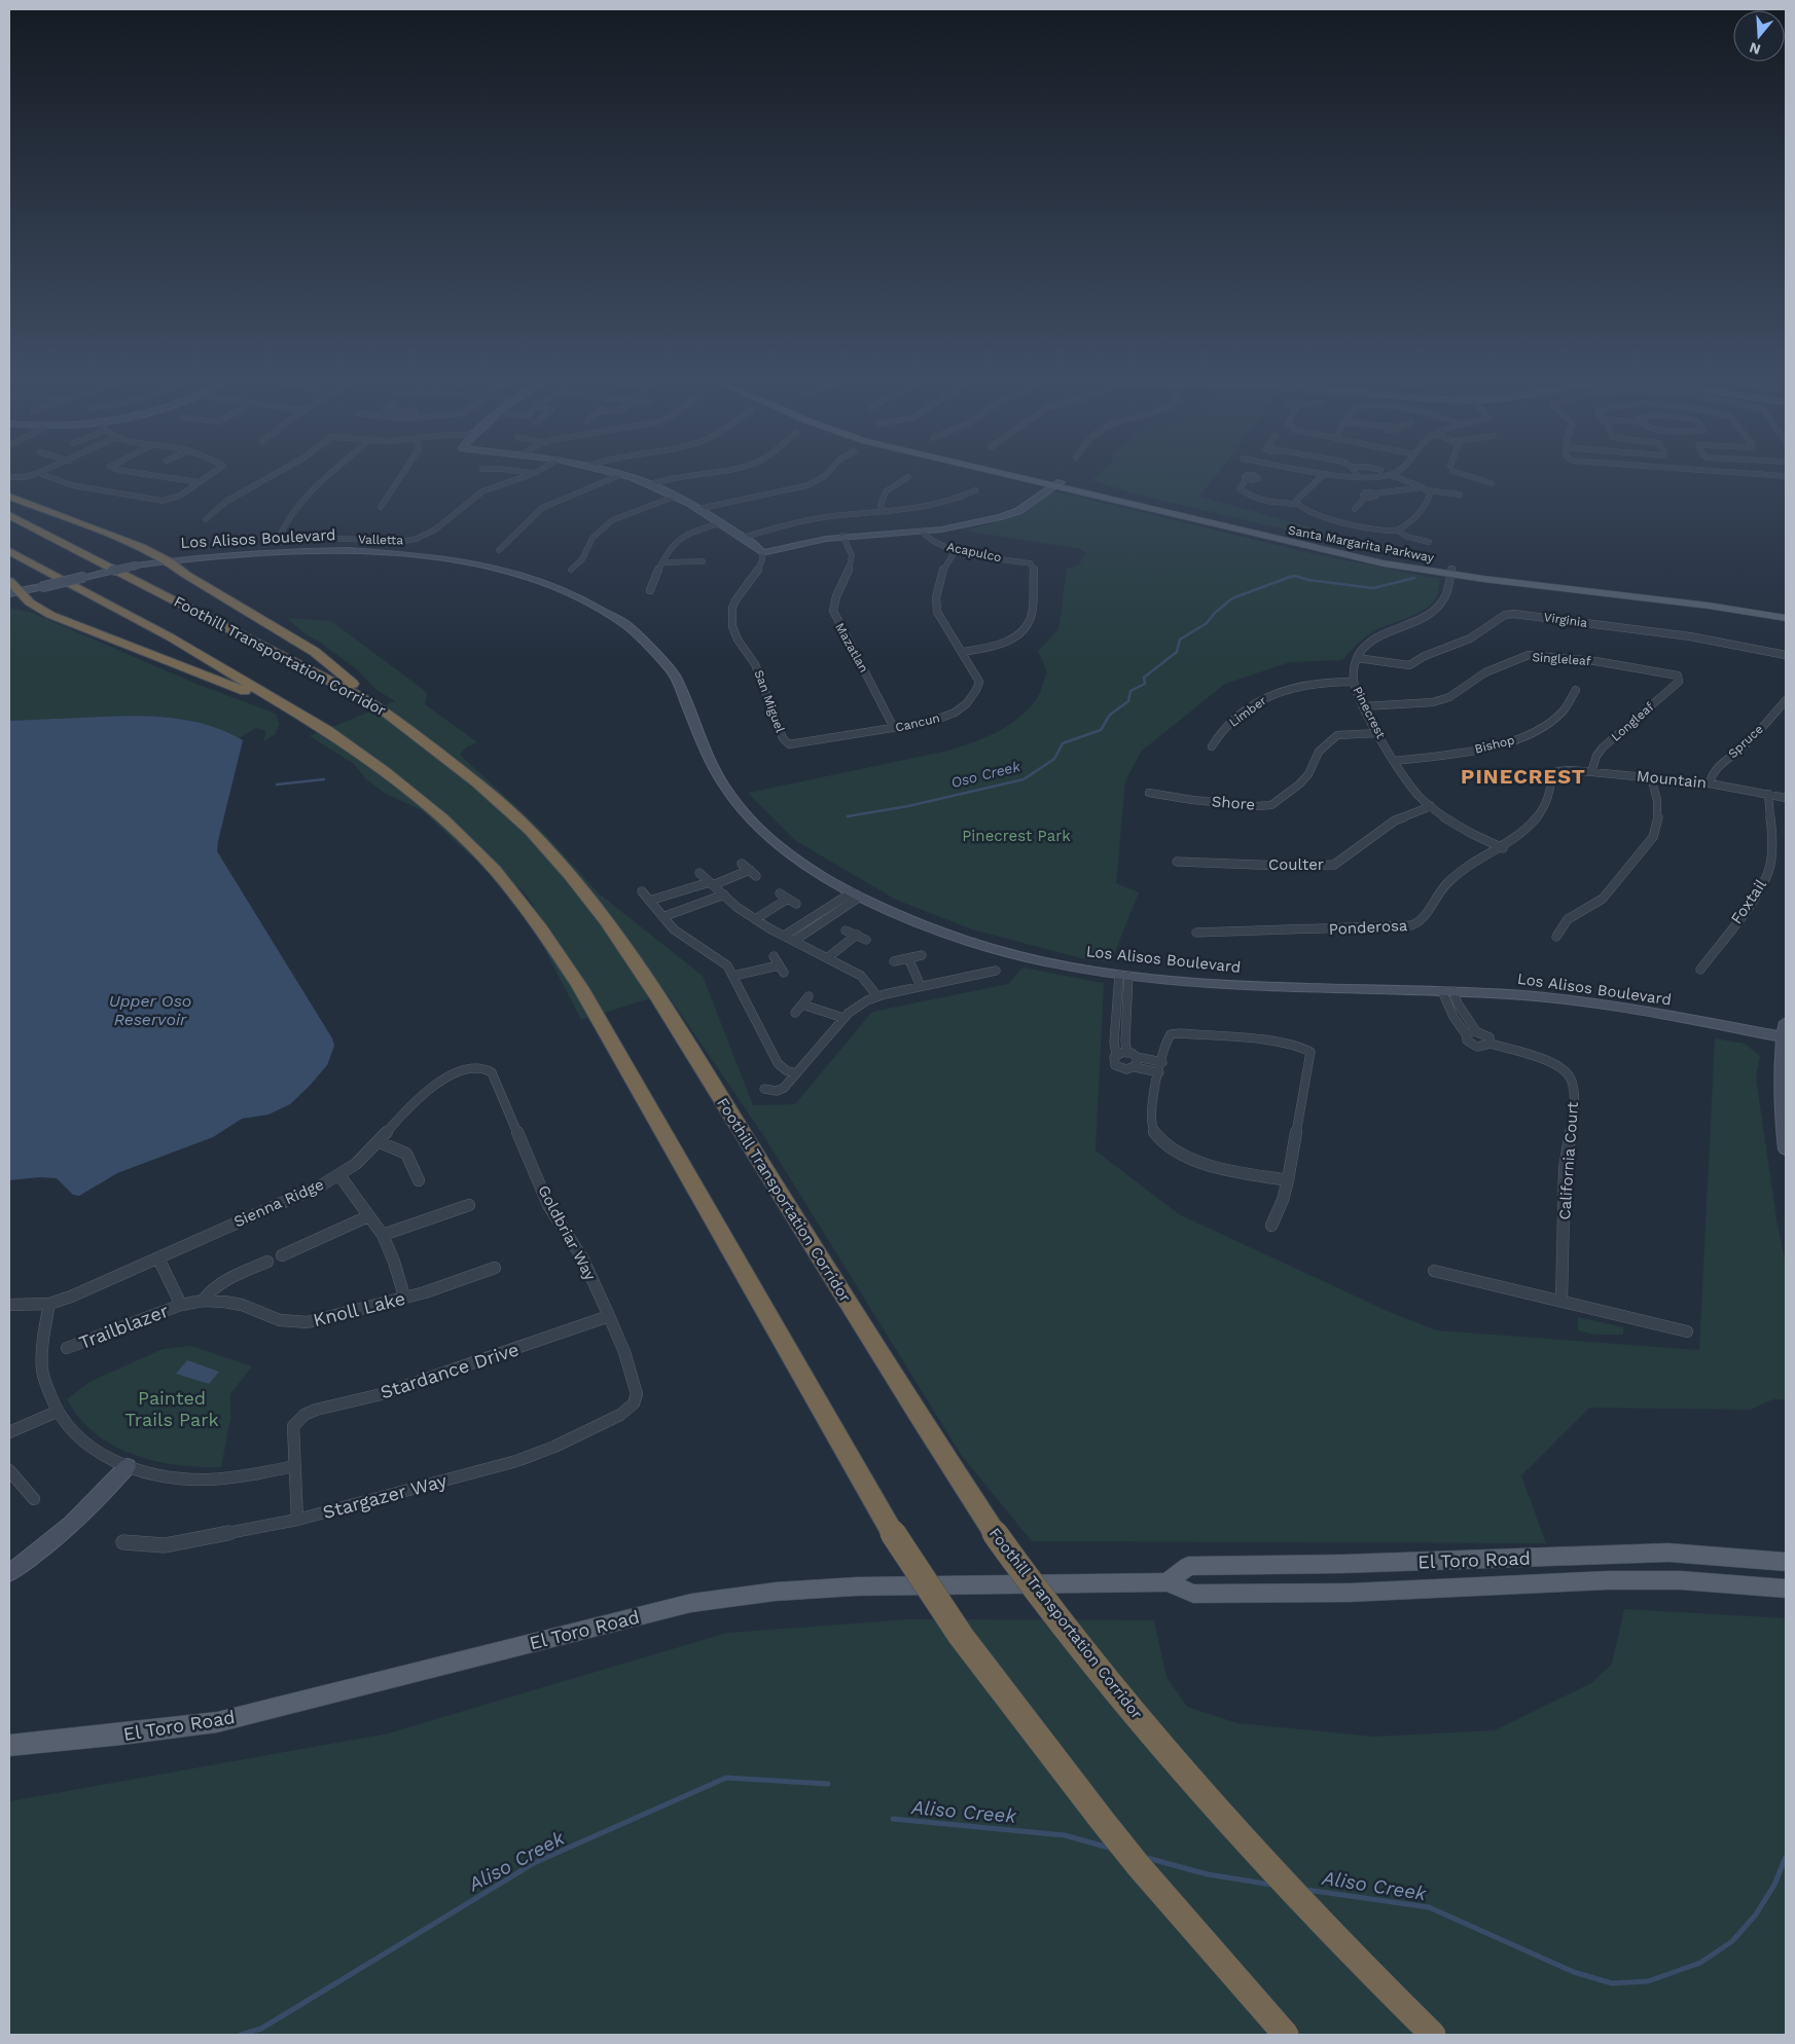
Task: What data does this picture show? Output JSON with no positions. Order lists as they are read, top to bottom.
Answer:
{
  "streets": {
    "highway": ["Foothill Transportation Corridor"],
    "main road": ["Santa Margarita Parkway", "El Toro Road"],
    "street": [
      "Los Alisos Boulevard",
      "Valletta",
      "Acapulco",
      "Virginia",
      "Mazatlan",
      "Singleleaf",
      "San Miguel",
      "Limber",
      "Pinecrest",
      "Longleaf",
      "Cancun",
      "Spruce",
      "Bishop",
      "Mountain",
      "Shore",
      "Coulter",
      "Foxtail",
      "Ponderosa",
      "California Court",
      "Sienna Ridge",
      "Goldbriar Way",
      "Knoll Lake",
      "Trailblazer",
      "Stardance Drive",
      "Stargazer Way"
    ]
  },
  "crossings": [
    ["Los Alisos Boulevard", "California Court"],
    ["Acapulco", "Cancun"],
    ["Virginia", "Pinecrest"],
    ["Mazatlan", "Cancun"],
    ["Singleleaf", "Pinecrest"],
    ["Singleleaf", "Longleaf"],
    ["San Miguel", "Cancun"],
    ["Limber", "Pinecrest"],
    ["Pinecrest", "Bishop"],
    ["Pinecrest", "Shore"],
    ["Pinecrest", "Coulter"],
    ["Pinecrest", "Ponderosa"],
    ["Longleaf", "Mountain"],
    ["Spruce", "Mountain"],
    ["Mountain", "Foxtail"],
    ["Mountain", "Ponderosa"],
    ["Sienna Ridge", "Goldbriar Way"],
    ["Goldbriar Way", "Stardance Drive"],
    ["Goldbriar Way", "Stargazer Way"],
    ["Knoll Lake", "Trailblazer"]
  ],
  "districts": ["PINECREST"],
  "water": ["Oso Creek", "Upper Oso Reservoir", "Aliso Creek"],
  "parks": ["Pinecrest Park", "Painted Trails Park"],
  "north": "bottom"
}
